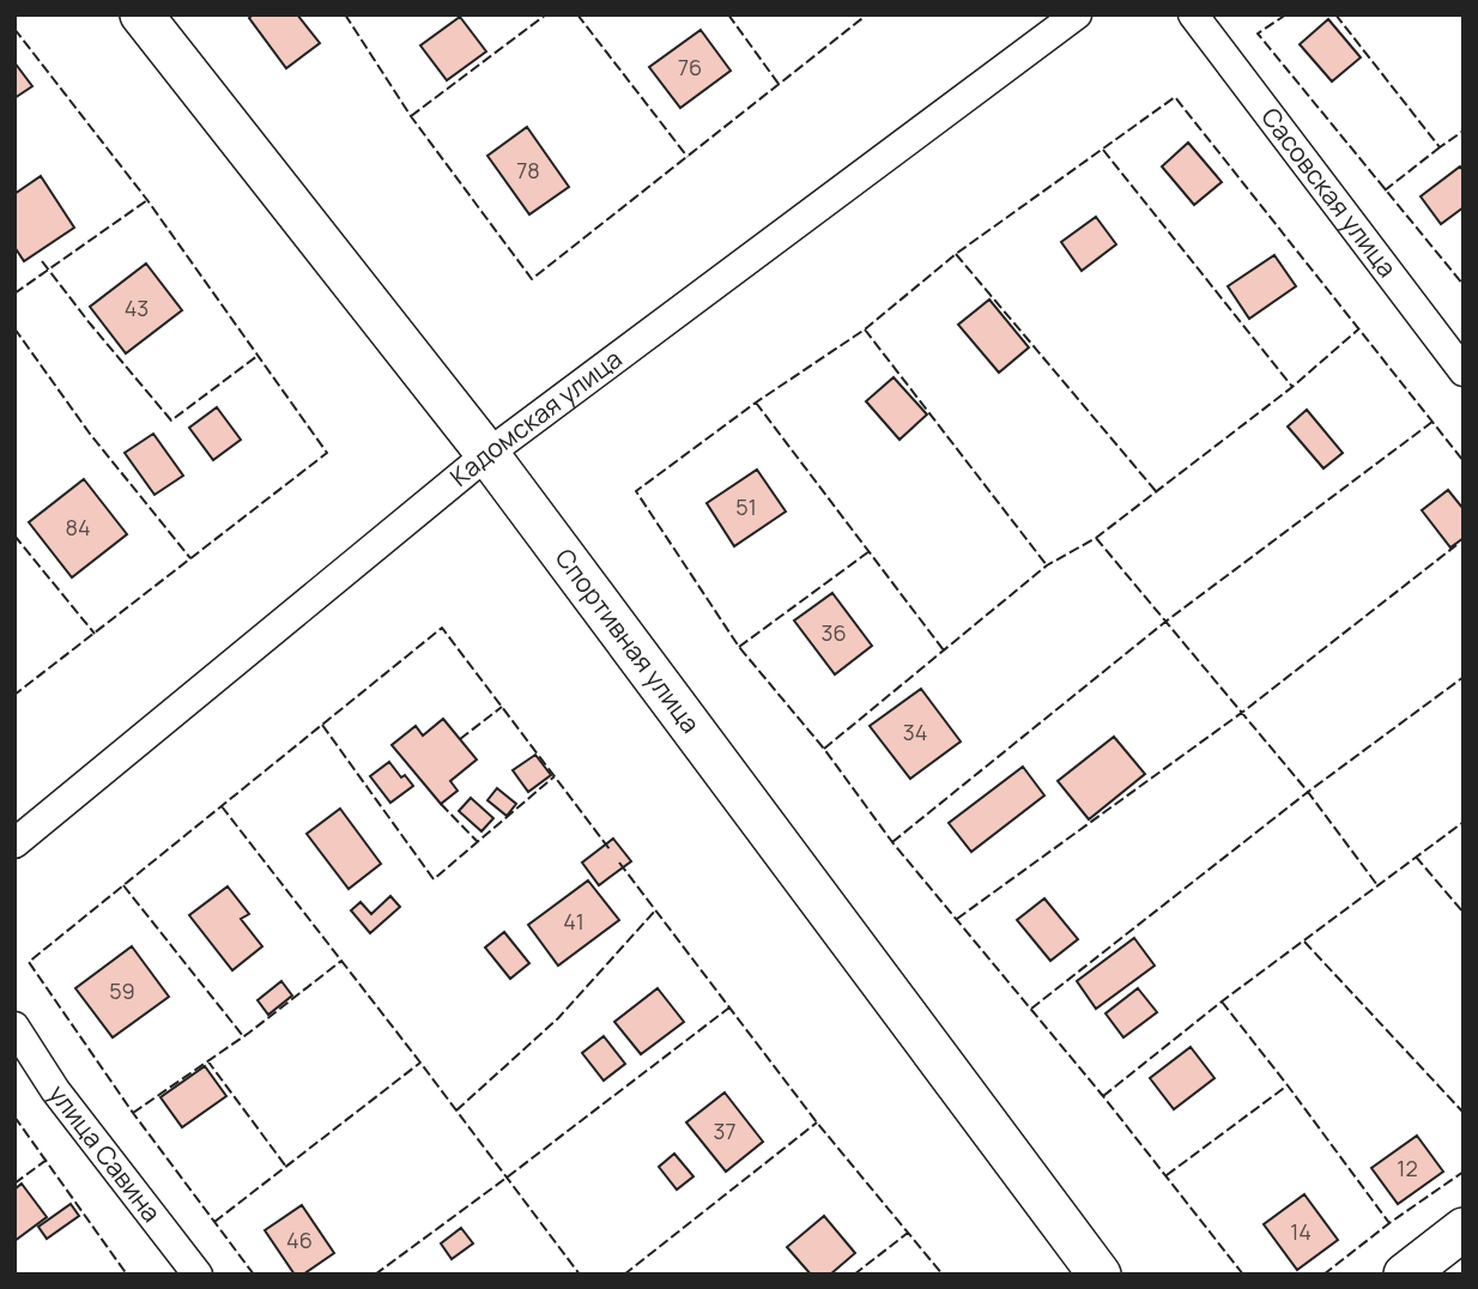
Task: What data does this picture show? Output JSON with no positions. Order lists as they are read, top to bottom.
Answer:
{
  "streets": {
    "street": [
      "Сасовская улица",
      "Кадомская улица",
      "Спортивная улица",
      "улица Савина"
    ]
  },
  "crossings": [
    ["Кадомская улица", "Спортивная улица"]
  ],
  "house_numbers": [
    "76",
    "78",
    "43",
    "51",
    "84",
    "36",
    "34",
    "41",
    "59",
    "37",
    "12",
    "14",
    "46"
  ]
}
